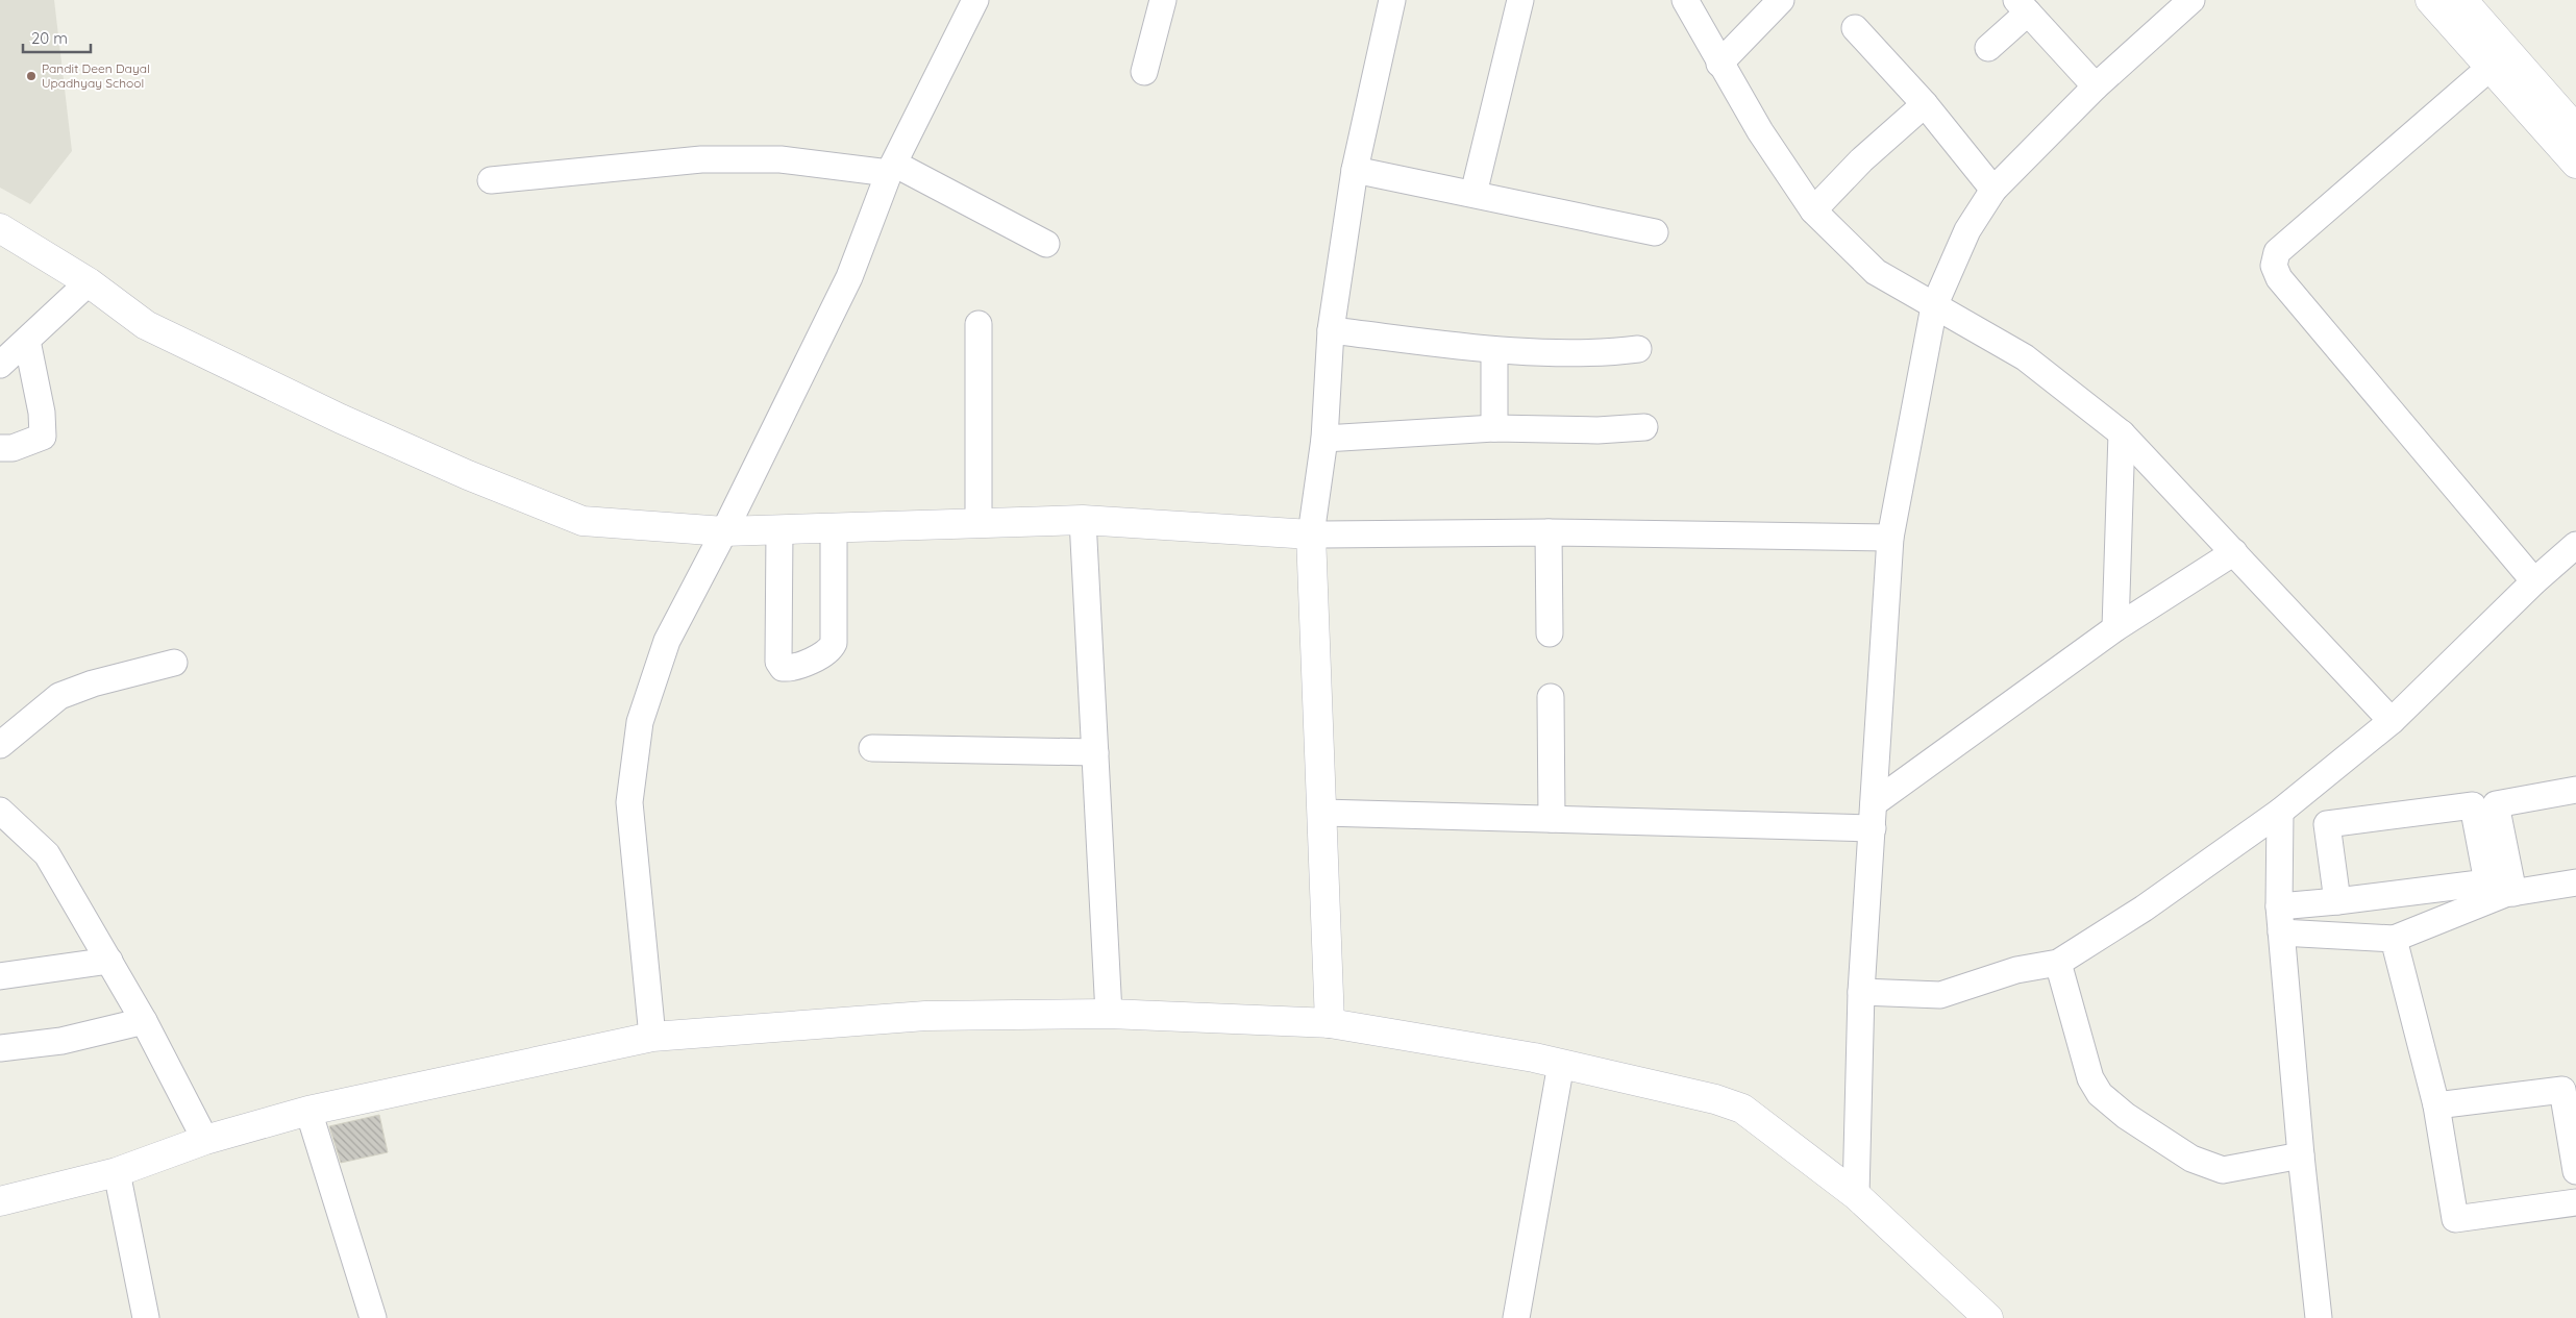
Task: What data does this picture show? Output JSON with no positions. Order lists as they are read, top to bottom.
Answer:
{
  "places": ["Pandit Deen Dayal Upadhyay School"],
  "scale_bar": "20 m"
}
